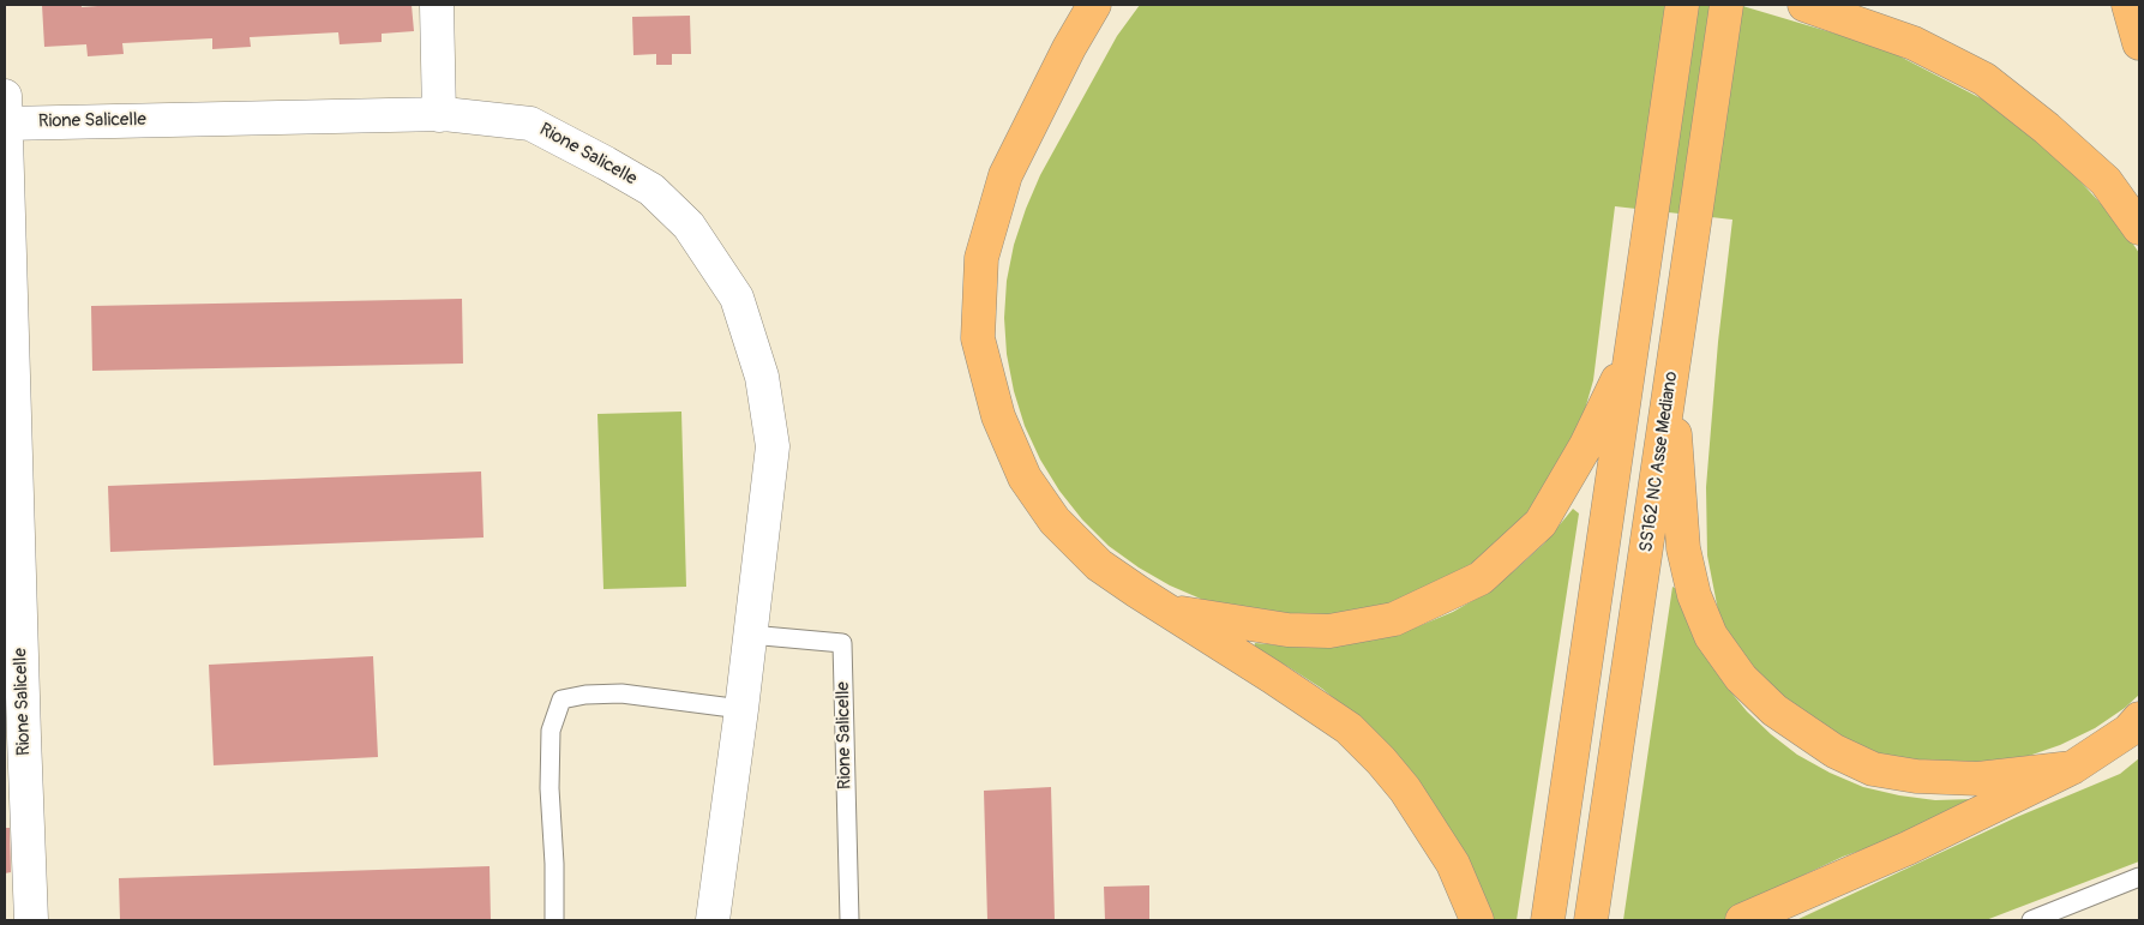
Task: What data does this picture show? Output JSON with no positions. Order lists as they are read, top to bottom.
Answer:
{
  "streets": {
    "highway": ["SS162 NC Asse Mediano"],
    "street": ["Rione Salicelle"]
  }
}
